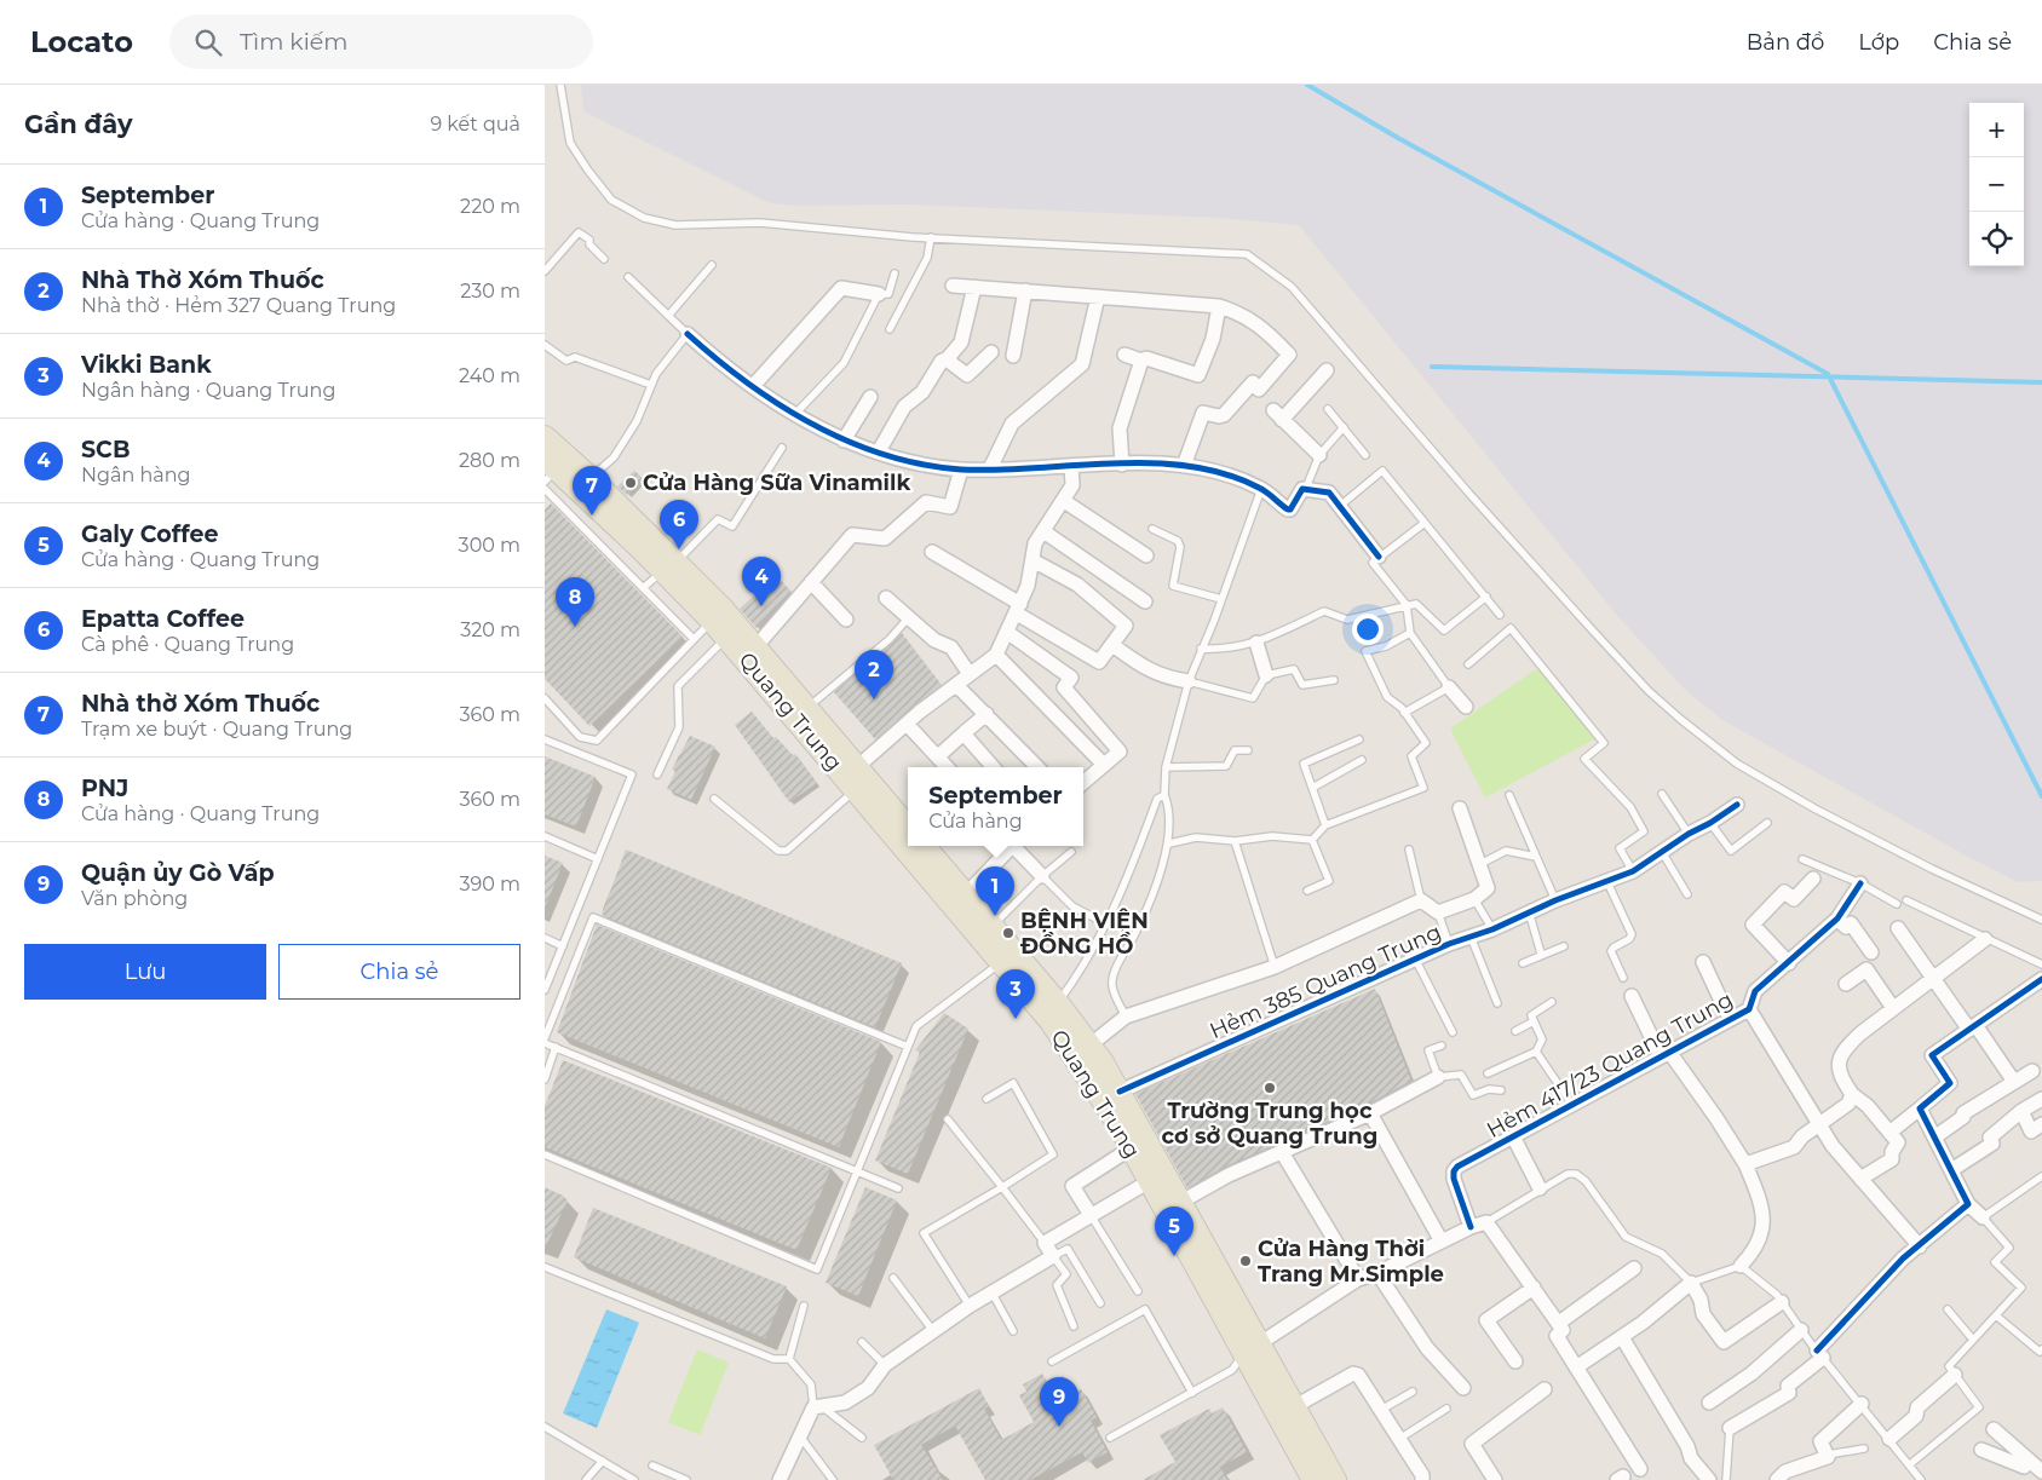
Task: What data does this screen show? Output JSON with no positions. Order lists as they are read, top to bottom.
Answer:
{
  "streets": {
    "main road": ["Quang Trung"],
    "street": ["Hẻm 385 Quang Trung", "Hẻm 417/23 Quang Trung"]
  },
  "crossings": [
    ["Quang Trung", "Hẻm 385 Quang Trung"]
  ],
  "places": [
    "Cửa Hàng Sữa Vinamilk",
    "BỆNH VIỆN ĐỒNG HỒ",
    "Trường Trung học cơ sở Quang Trung",
    "Cửa Hàng Thời Trang Mr.Simple"
  ],
  "page": {
    "header": "Locato",
    "search": "Tìm kiếm",
    "nav": ["Bản đồ", "Lớp", "Chia sẻ"],
    "heading": ["Gần đây", "9 kết quả"],
    "map_buttons": ["+", "−"],
    "list": [
      {
        "mark": "1",
        "name": "September",
        "note": "Cửa hàng · Quang Trung",
        "value": "220 m"
      },
      {
        "mark": "2",
        "name": "Nhà Thờ Xóm Thuốc",
        "note": "Nhà thờ · Hẻm 327 Quang Trung",
        "value": "230 m"
      },
      {
        "mark": "3",
        "name": "Vikki Bank",
        "note": "Ngân hàng · Quang Trung",
        "value": "240 m"
      },
      {
        "mark": "4",
        "name": "SCB",
        "note": "Ngân hàng",
        "value": "280 m"
      },
      {
        "mark": "5",
        "name": "Galy Coffee",
        "note": "Cửa hàng · Quang Trung",
        "value": "300 m"
      },
      {
        "mark": "6",
        "name": "Epatta Coffee",
        "note": "Cà phê · Quang Trung",
        "value": "320 m"
      },
      {
        "mark": "7",
        "name": "Nhà thờ Xóm Thuốc",
        "note": "Trạm xe buýt · Quang Trung",
        "value": "360 m"
      },
      {
        "mark": "8",
        "name": "PNJ",
        "note": "Cửa hàng · Quang Trung",
        "value": "360 m"
      },
      {
        "mark": "9",
        "name": "Quận ủy Gò Vấp",
        "note": "Văn phòng",
        "value": "390 m"
      }
    ],
    "pins": [
      "7",
      "6",
      "4",
      "8",
      "2",
      "1",
      "3",
      "5",
      "9"
    ],
    "popup": ["September", "Cửa hàng"],
    "buttons": ["Lưu", "Chia sẻ"]
  }
}
